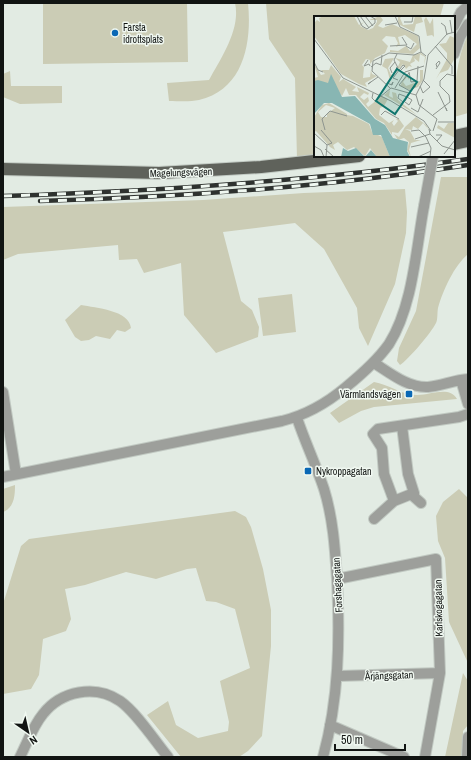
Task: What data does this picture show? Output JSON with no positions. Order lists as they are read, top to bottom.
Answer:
{
  "streets": {
    "main road": ["Magelungsvägen"],
    "street": ["Forshagagatan", "Karlskogagatan", "Årjängsgatan"]
  },
  "crossings": [
    ["Forshagagatan", "Karlskogagatan"],
    ["Forshagagatan", "Årjängsgatan"],
    ["Karlskogagatan", "Årjängsgatan"]
  ],
  "places": {
    "other": ["Farsta idrottsplats"],
    "transit": ["Värmlandsvägen", "Nykroppagatan"]
  },
  "scale_bar": "50 m",
  "north": "bottom right"
}
